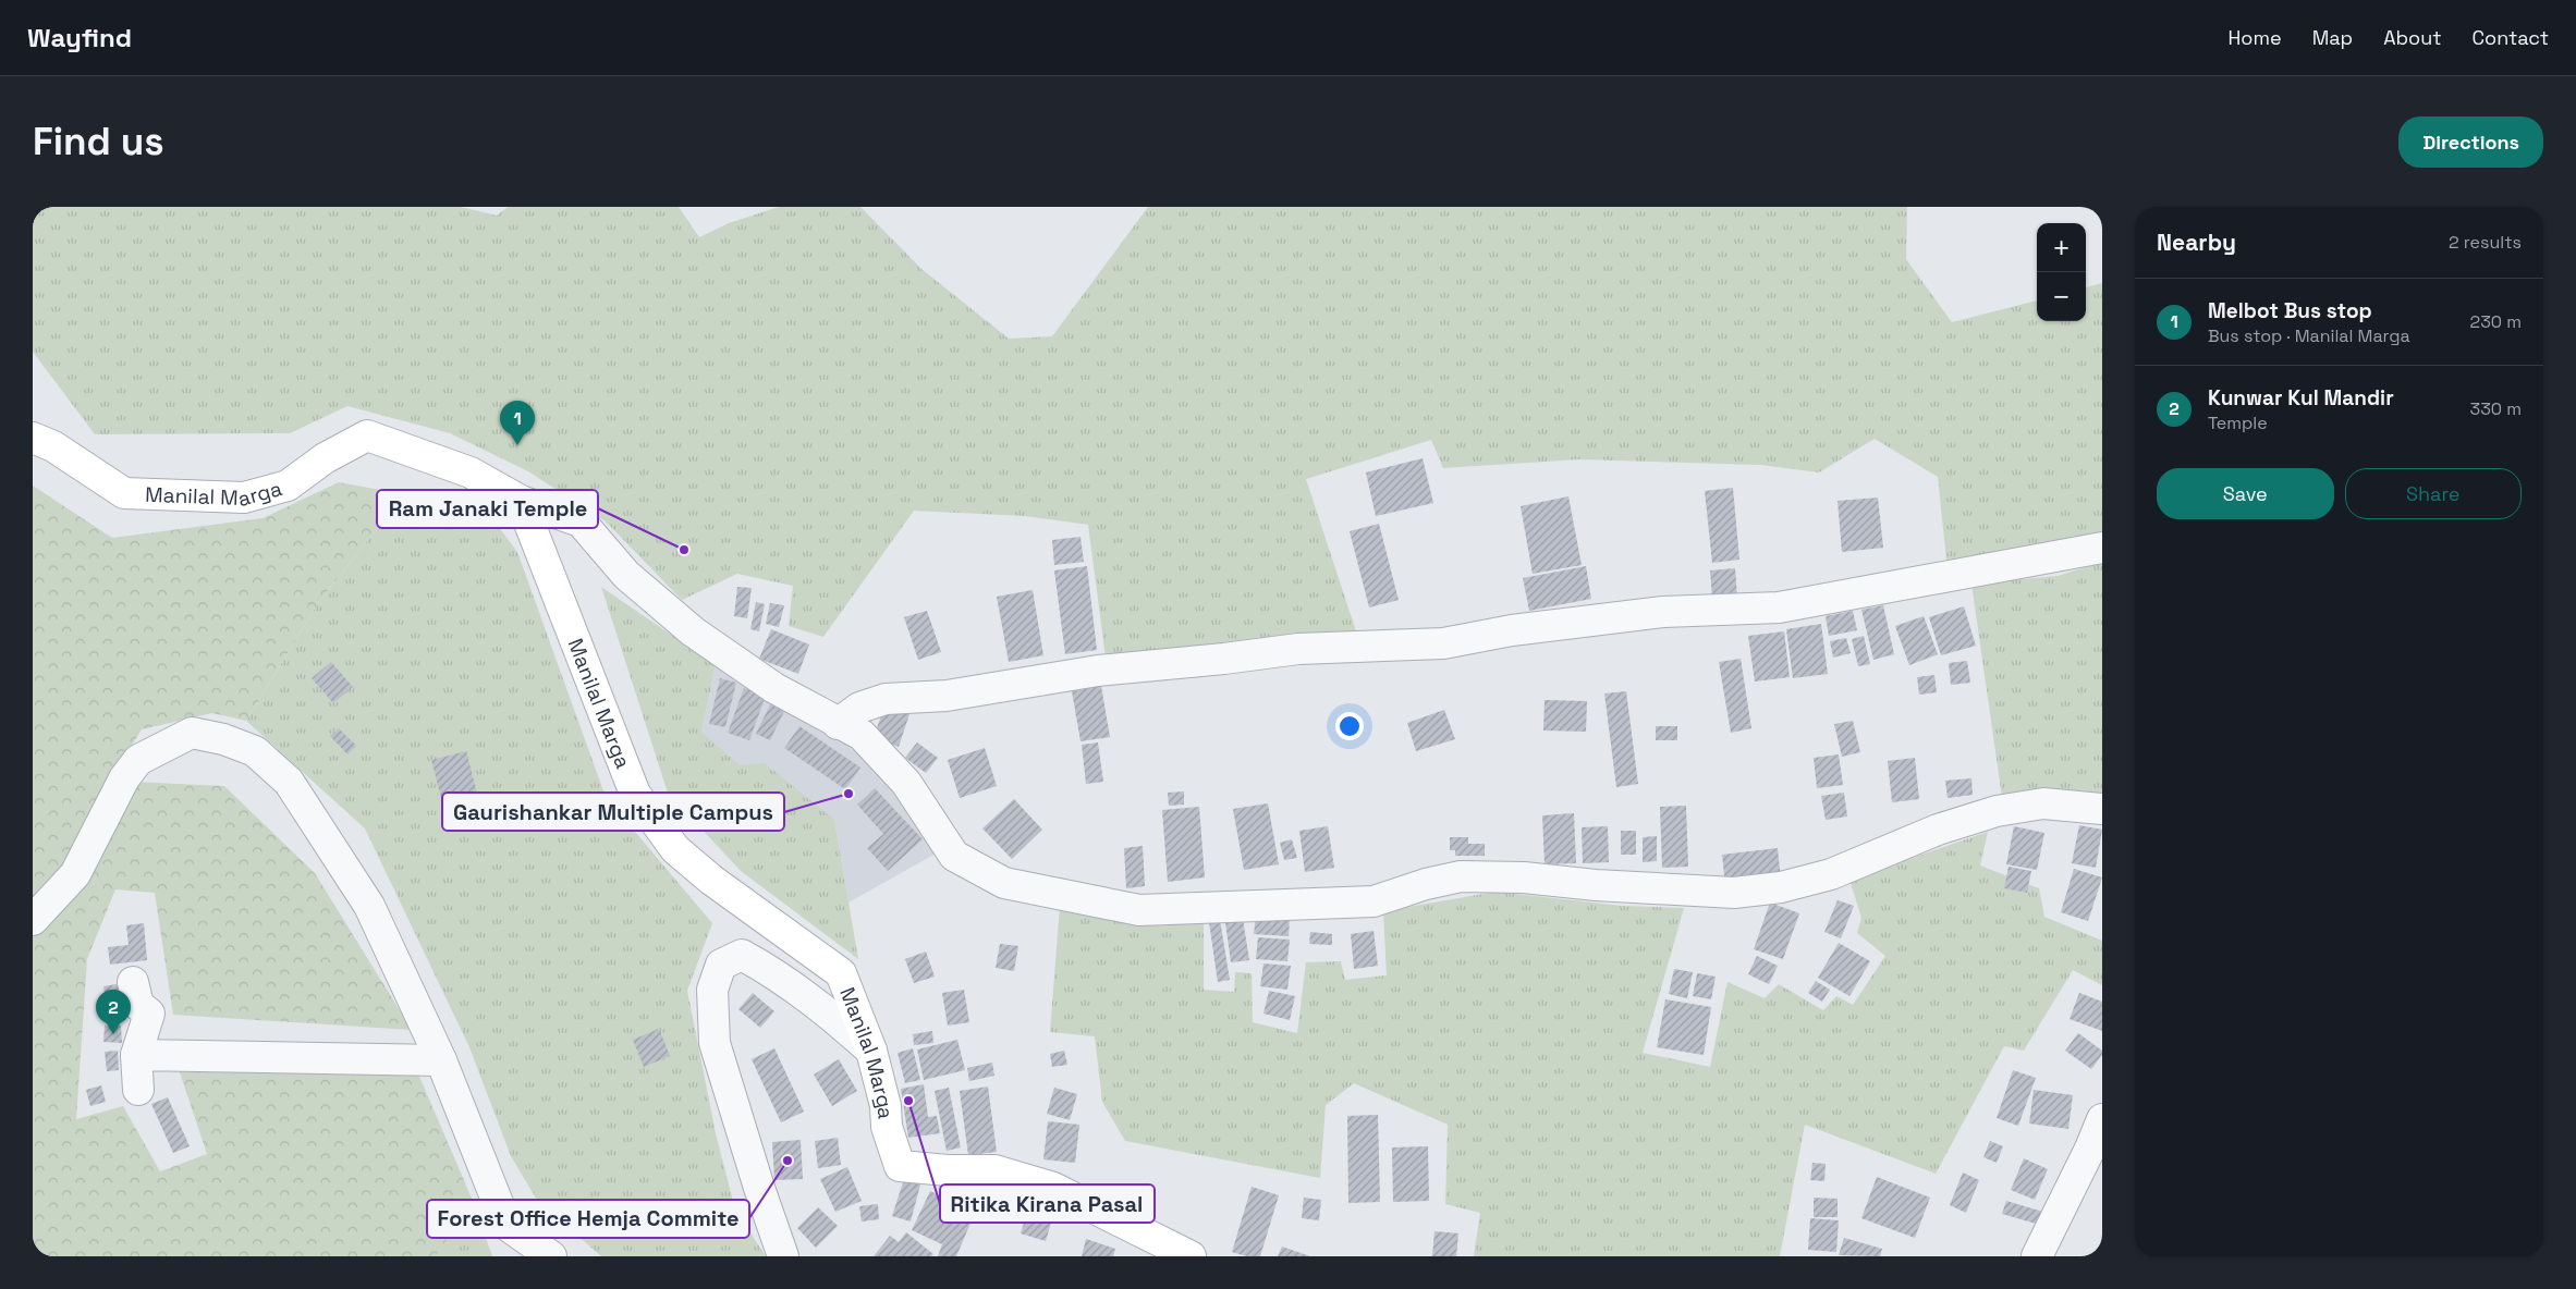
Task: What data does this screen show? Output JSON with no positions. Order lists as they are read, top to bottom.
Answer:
{
  "streets": {
    "street": ["Manilal Marga"]
  },
  "places": [
    "Ram Janaki Temple",
    "Gaurishankar Multiple Campus",
    "Ritika Kirana Pasal",
    "Forest Office Hemja Commite"
  ],
  "page": {
    "header": "Wayfind",
    "nav": [
      "Home",
      "Map",
      "About",
      "Contact"
    ],
    "buttons": [
      "Directions",
      ["Save", "Share"]
    ],
    "title": "Find us",
    "heading": ["Nearby", "2 results"],
    "map_buttons": ["+", "−"],
    "list": [
      {
        "mark": "1",
        "name": "Melbot Bus stop",
        "note": "Bus stop · Manilal Marga",
        "value": "230 m"
      },
      {
        "mark": "2",
        "name": "Kunwar Kul Mandir",
        "note": "Temple",
        "value": "330 m"
      }
    ],
    "pins": ["1", "2"]
  }
}
